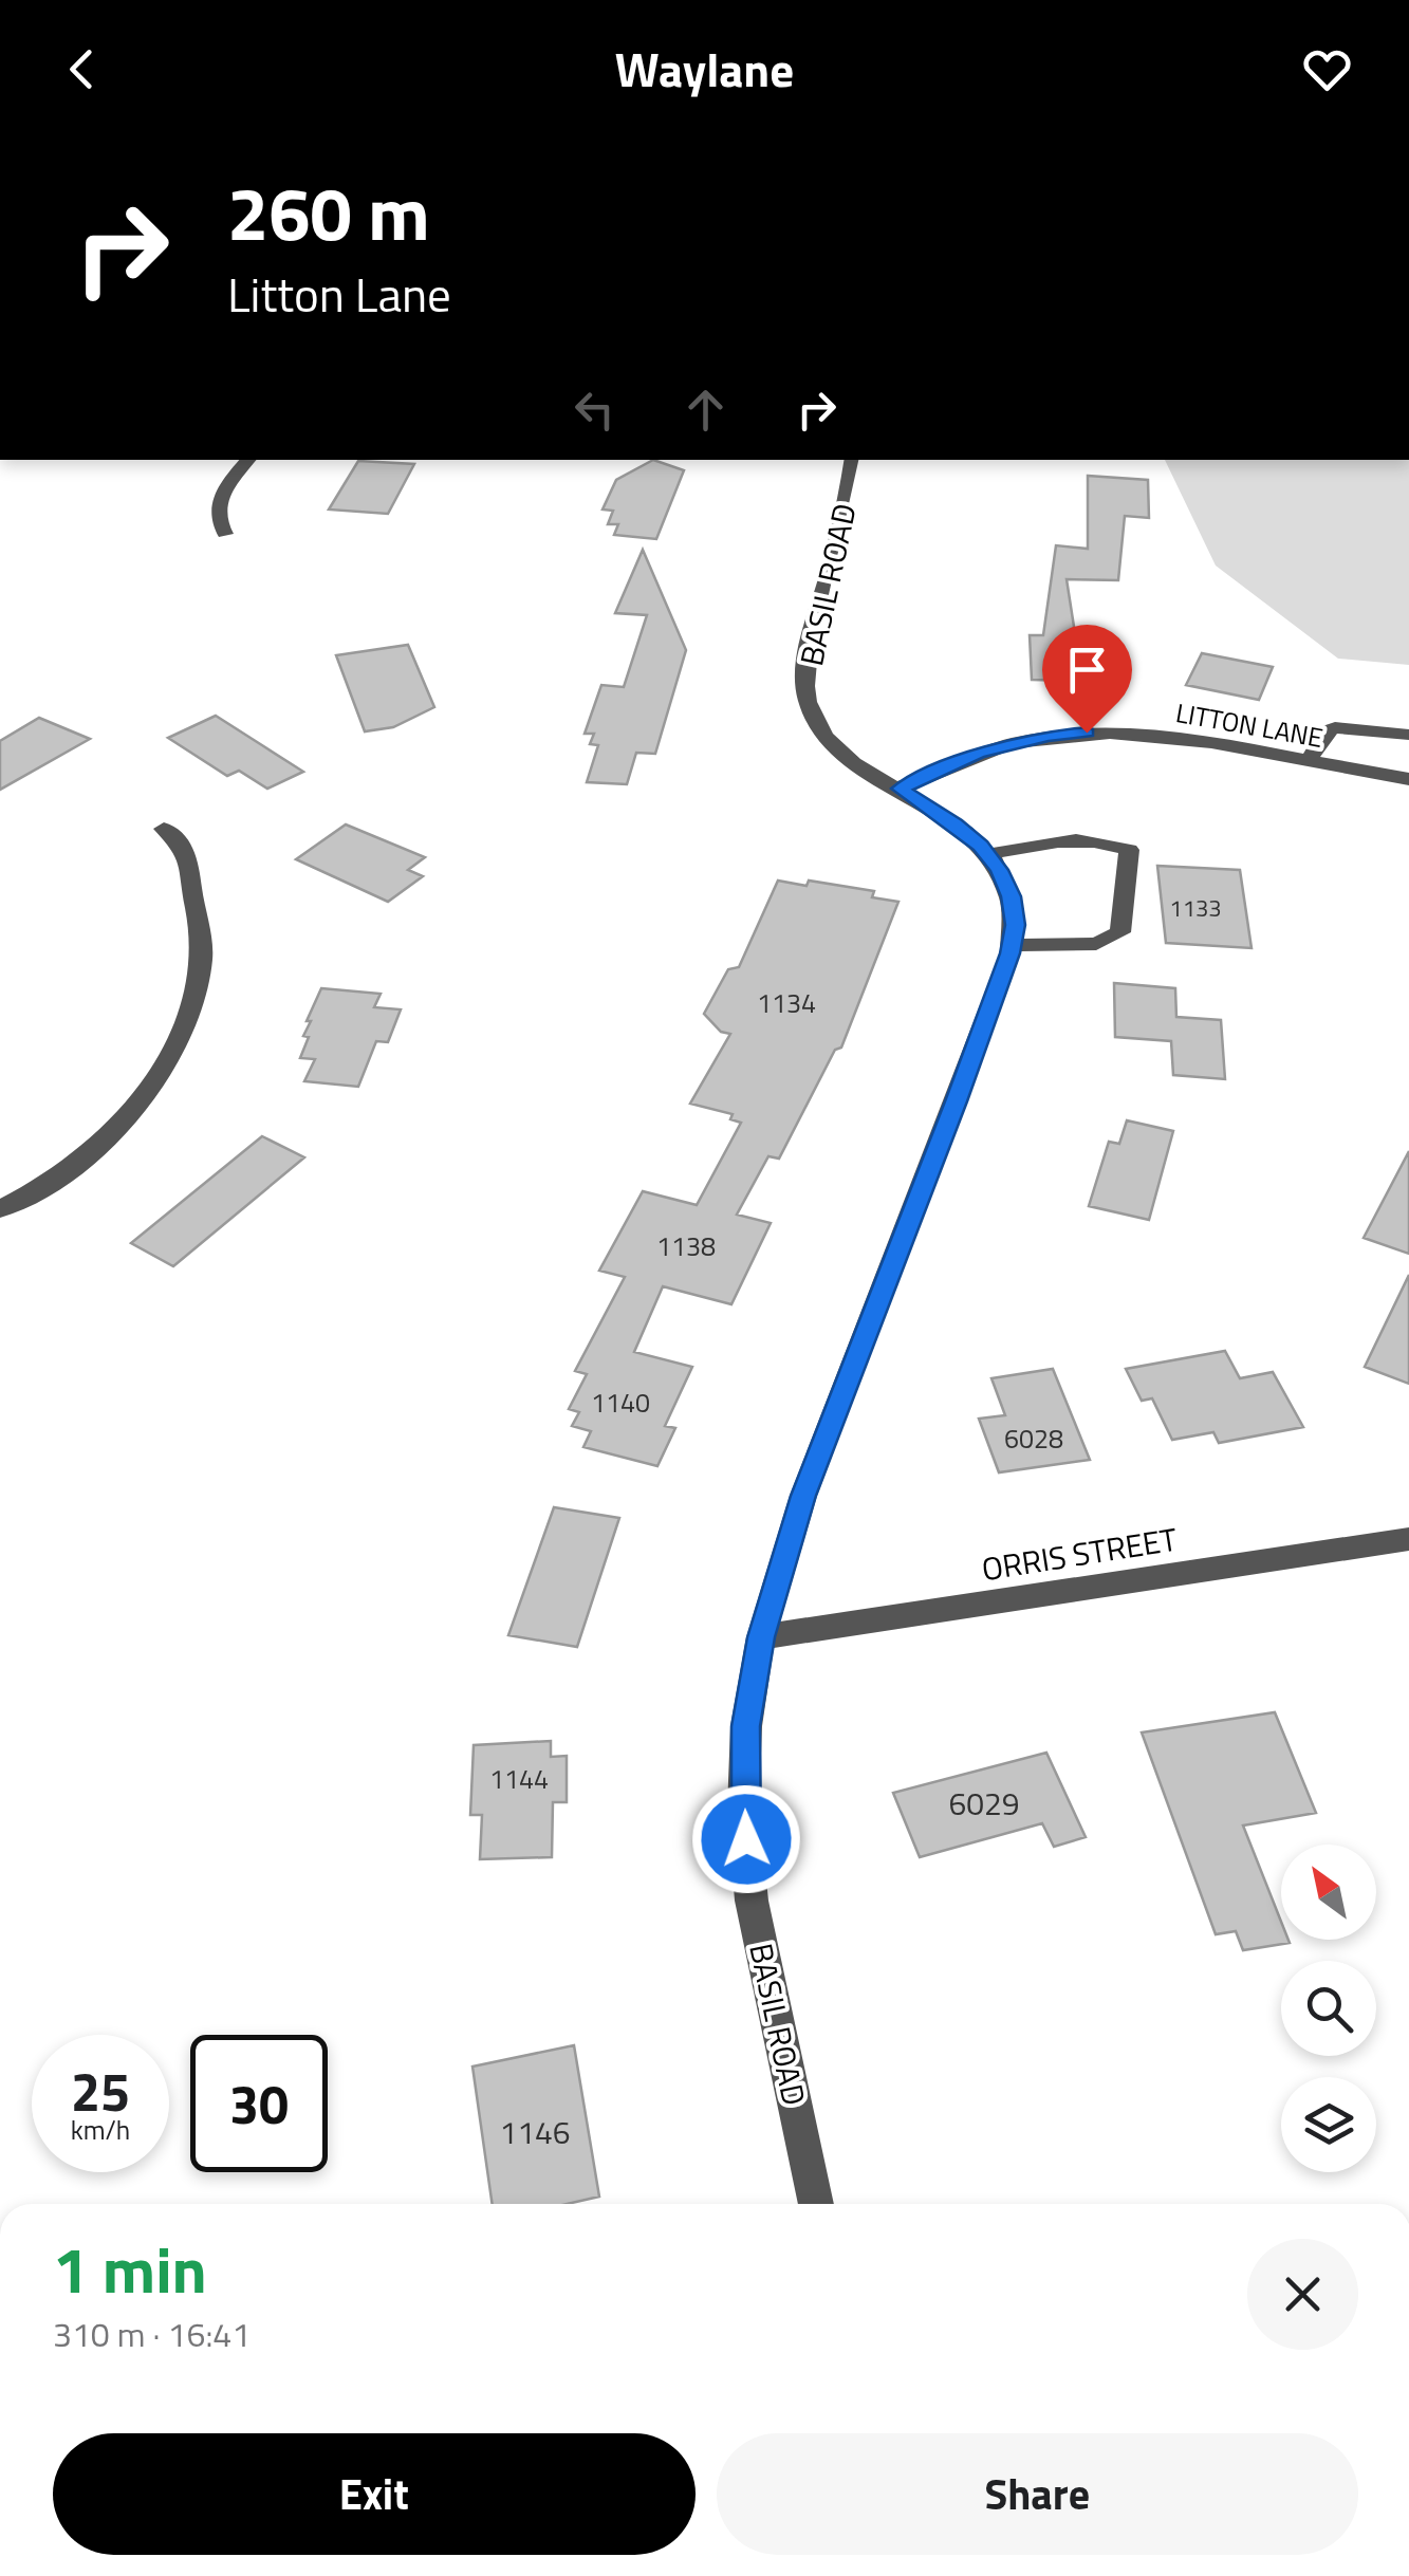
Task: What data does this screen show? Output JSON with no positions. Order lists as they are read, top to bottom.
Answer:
{
  "streets": {
    "street": ["BASIL ROAD", "LITTON LANE", "ORRIS STREET"]
  },
  "crossings": [
    ["BASIL ROAD", "LITTON LANE"],
    ["BASIL ROAD", "ORRIS STREET"]
  ],
  "house_numbers": [
    "1133",
    "1134",
    "1138",
    "1140",
    "6028",
    "1144",
    "6029",
    "1146"
  ],
  "north": "top left",
  "page": {
    "header": "Waylane",
    "turn": ["260 m", "Litton Lane"],
    "speed": "25 km/h",
    "limit": "30",
    "heading": ["1 min", "310 m · 16:41"],
    "buttons": ["Exit", "Share"]
  }
}
